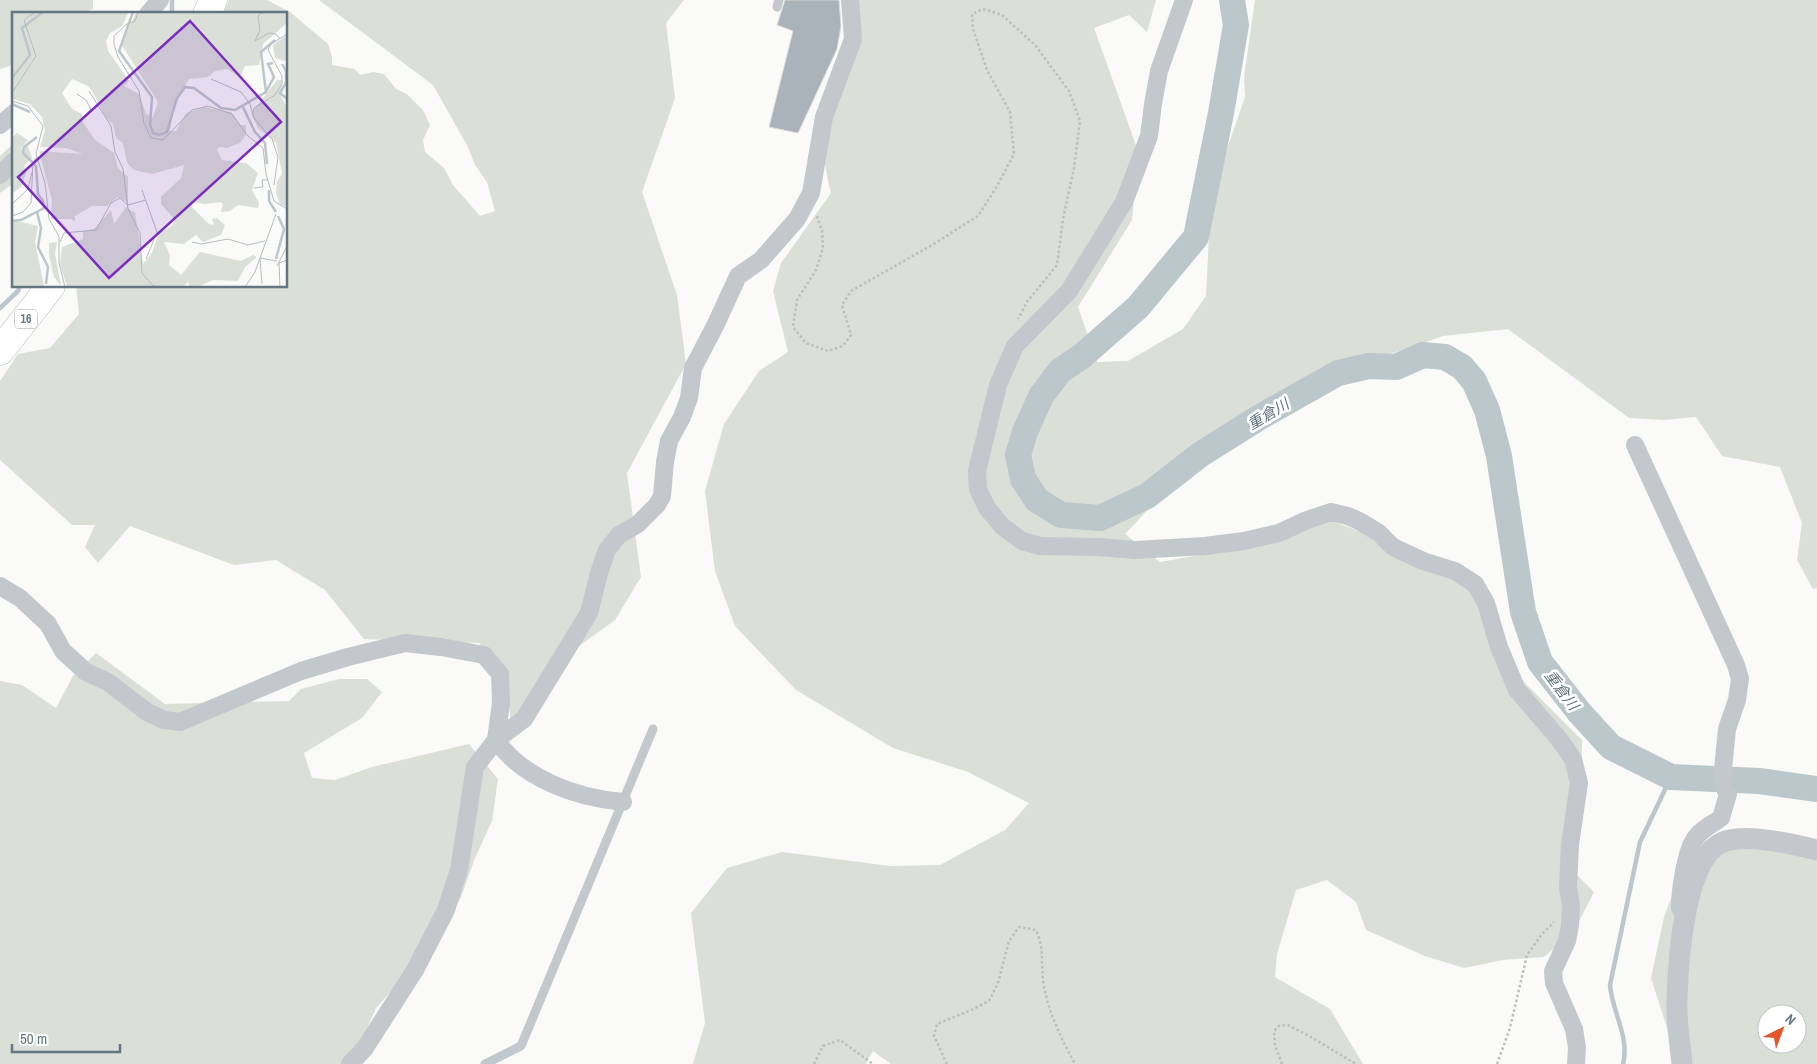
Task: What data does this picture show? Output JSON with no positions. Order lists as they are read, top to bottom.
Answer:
{
  "streets": {
    "main road": ["16"]
  },
  "water": ["重倉川"],
  "scale_bar": "50 m",
  "north": "top right"
}
